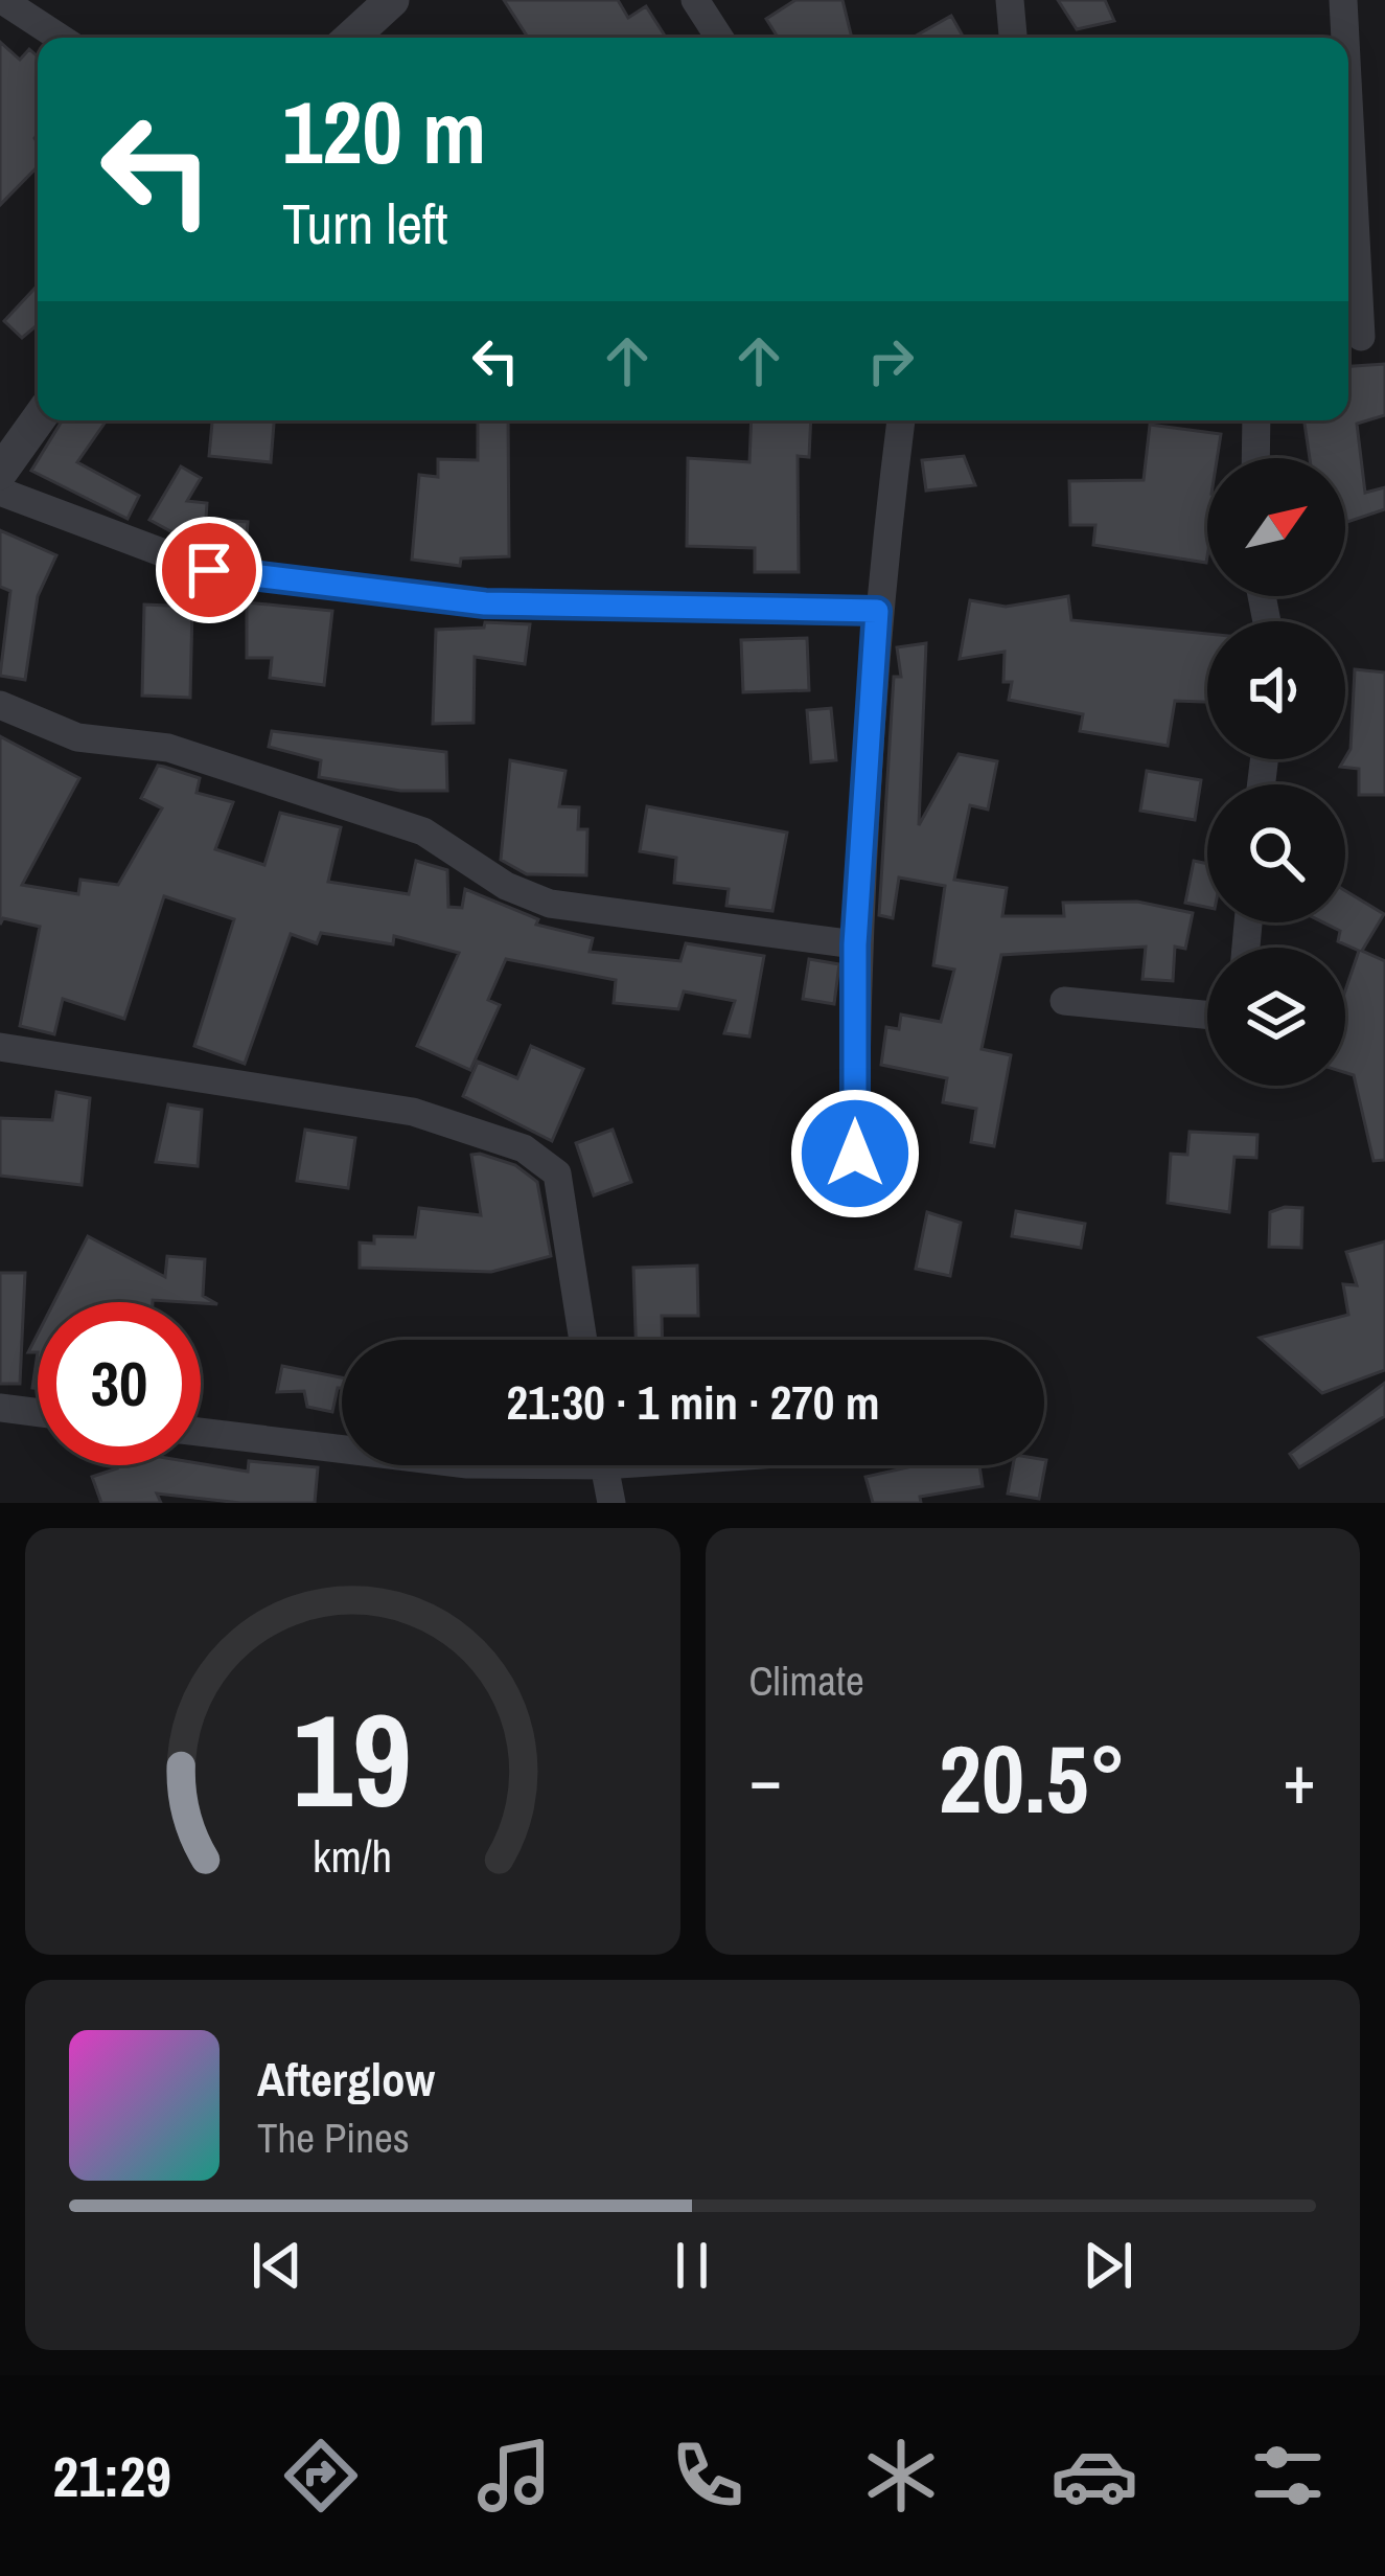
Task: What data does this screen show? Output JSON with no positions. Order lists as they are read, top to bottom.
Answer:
{
  "north": "top right",
  "page": {
    "turn": ["120 m", "Turn left"],
    "limit": "30",
    "trip": "21:30 · 1 min · 270 m",
    "tile": "Climate",
    "heat": ["−", "20.5°", "+"],
    "song": ["Afterglow", "The Pines"],
    "tabs": "21:29",
    "gauge": ["19", "km/h"]
  }
}
